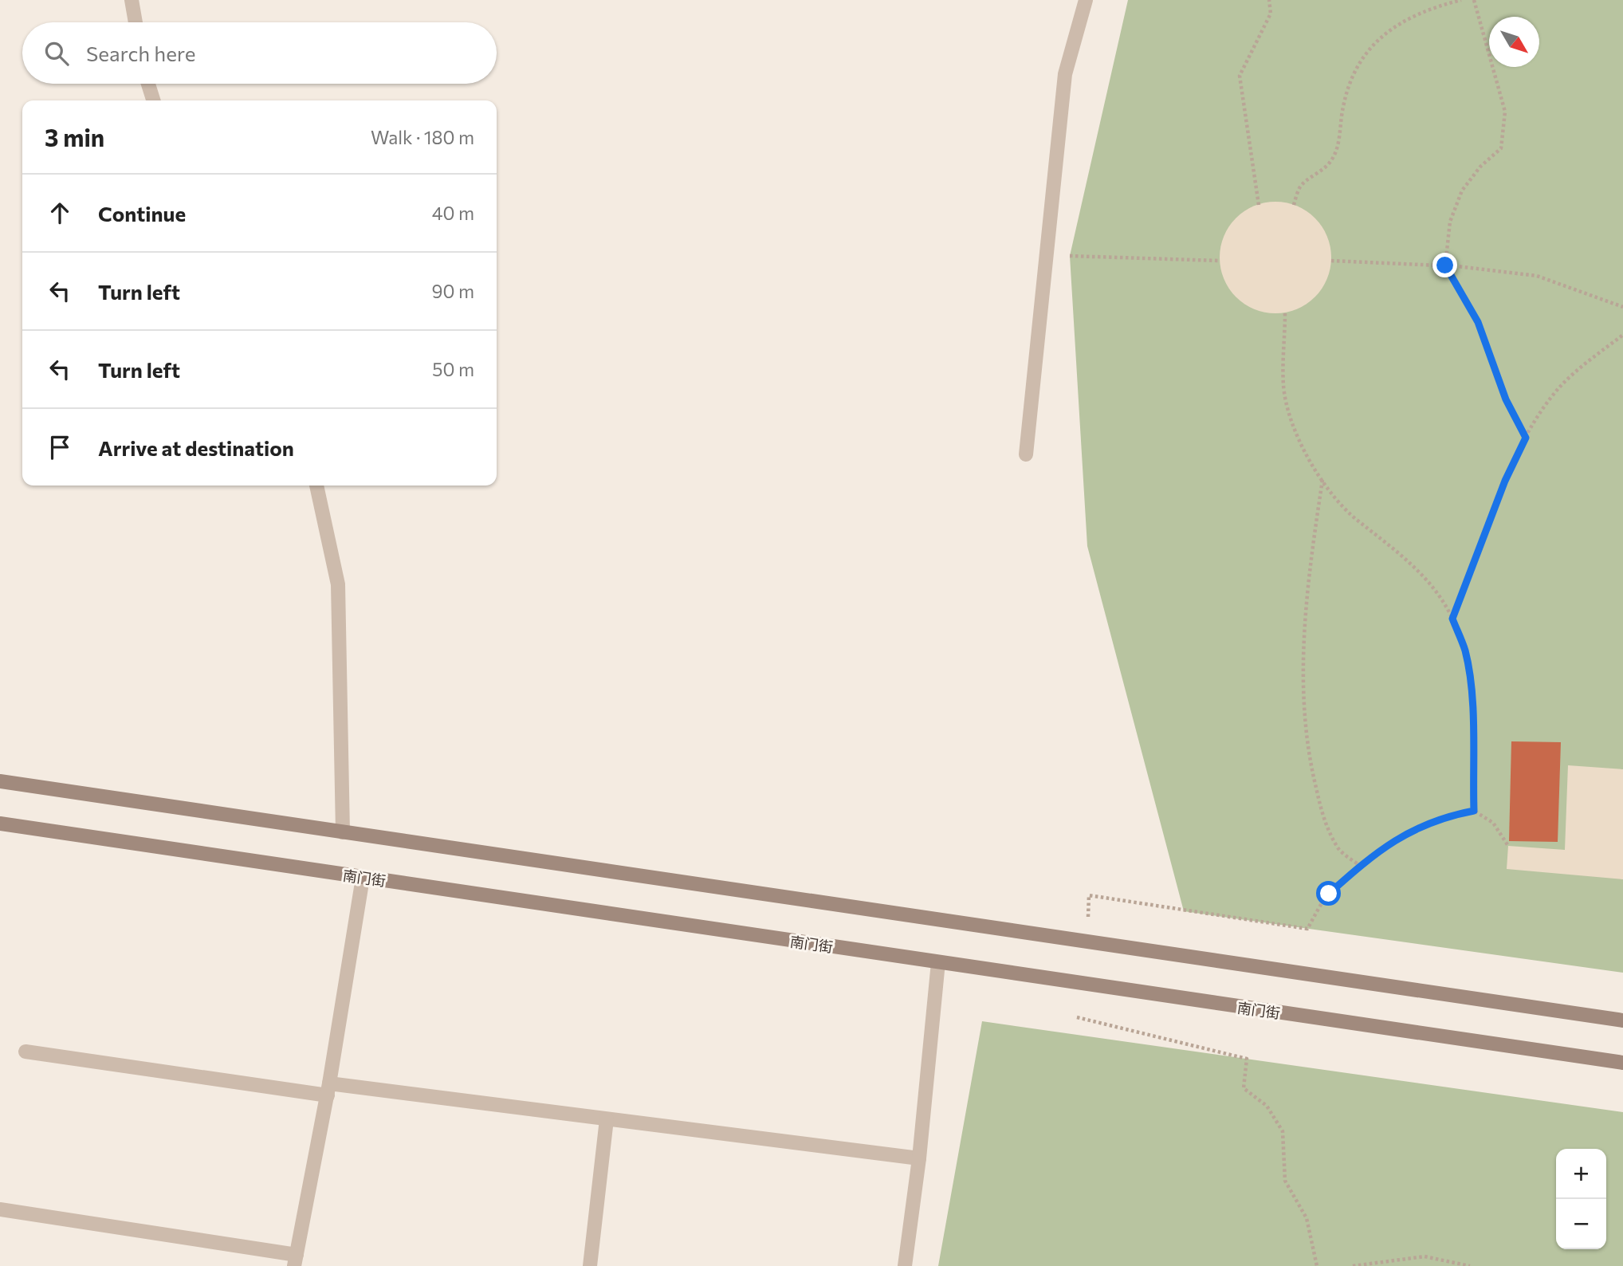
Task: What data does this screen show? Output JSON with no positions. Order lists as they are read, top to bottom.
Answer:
{
  "streets": {
    "main road": ["南门街"]
  },
  "north": "bottom right",
  "page": {
    "search": "Search here",
    "heading": ["3 min", "Walk · 180 m"],
    "list": [
      ["Continue", "40 m"],
      ["Turn left", "90 m"],
      ["Turn left", "50 m"],
      "Arrive at destination"
    ],
    "map_buttons": ["+", "−"]
  }
}
